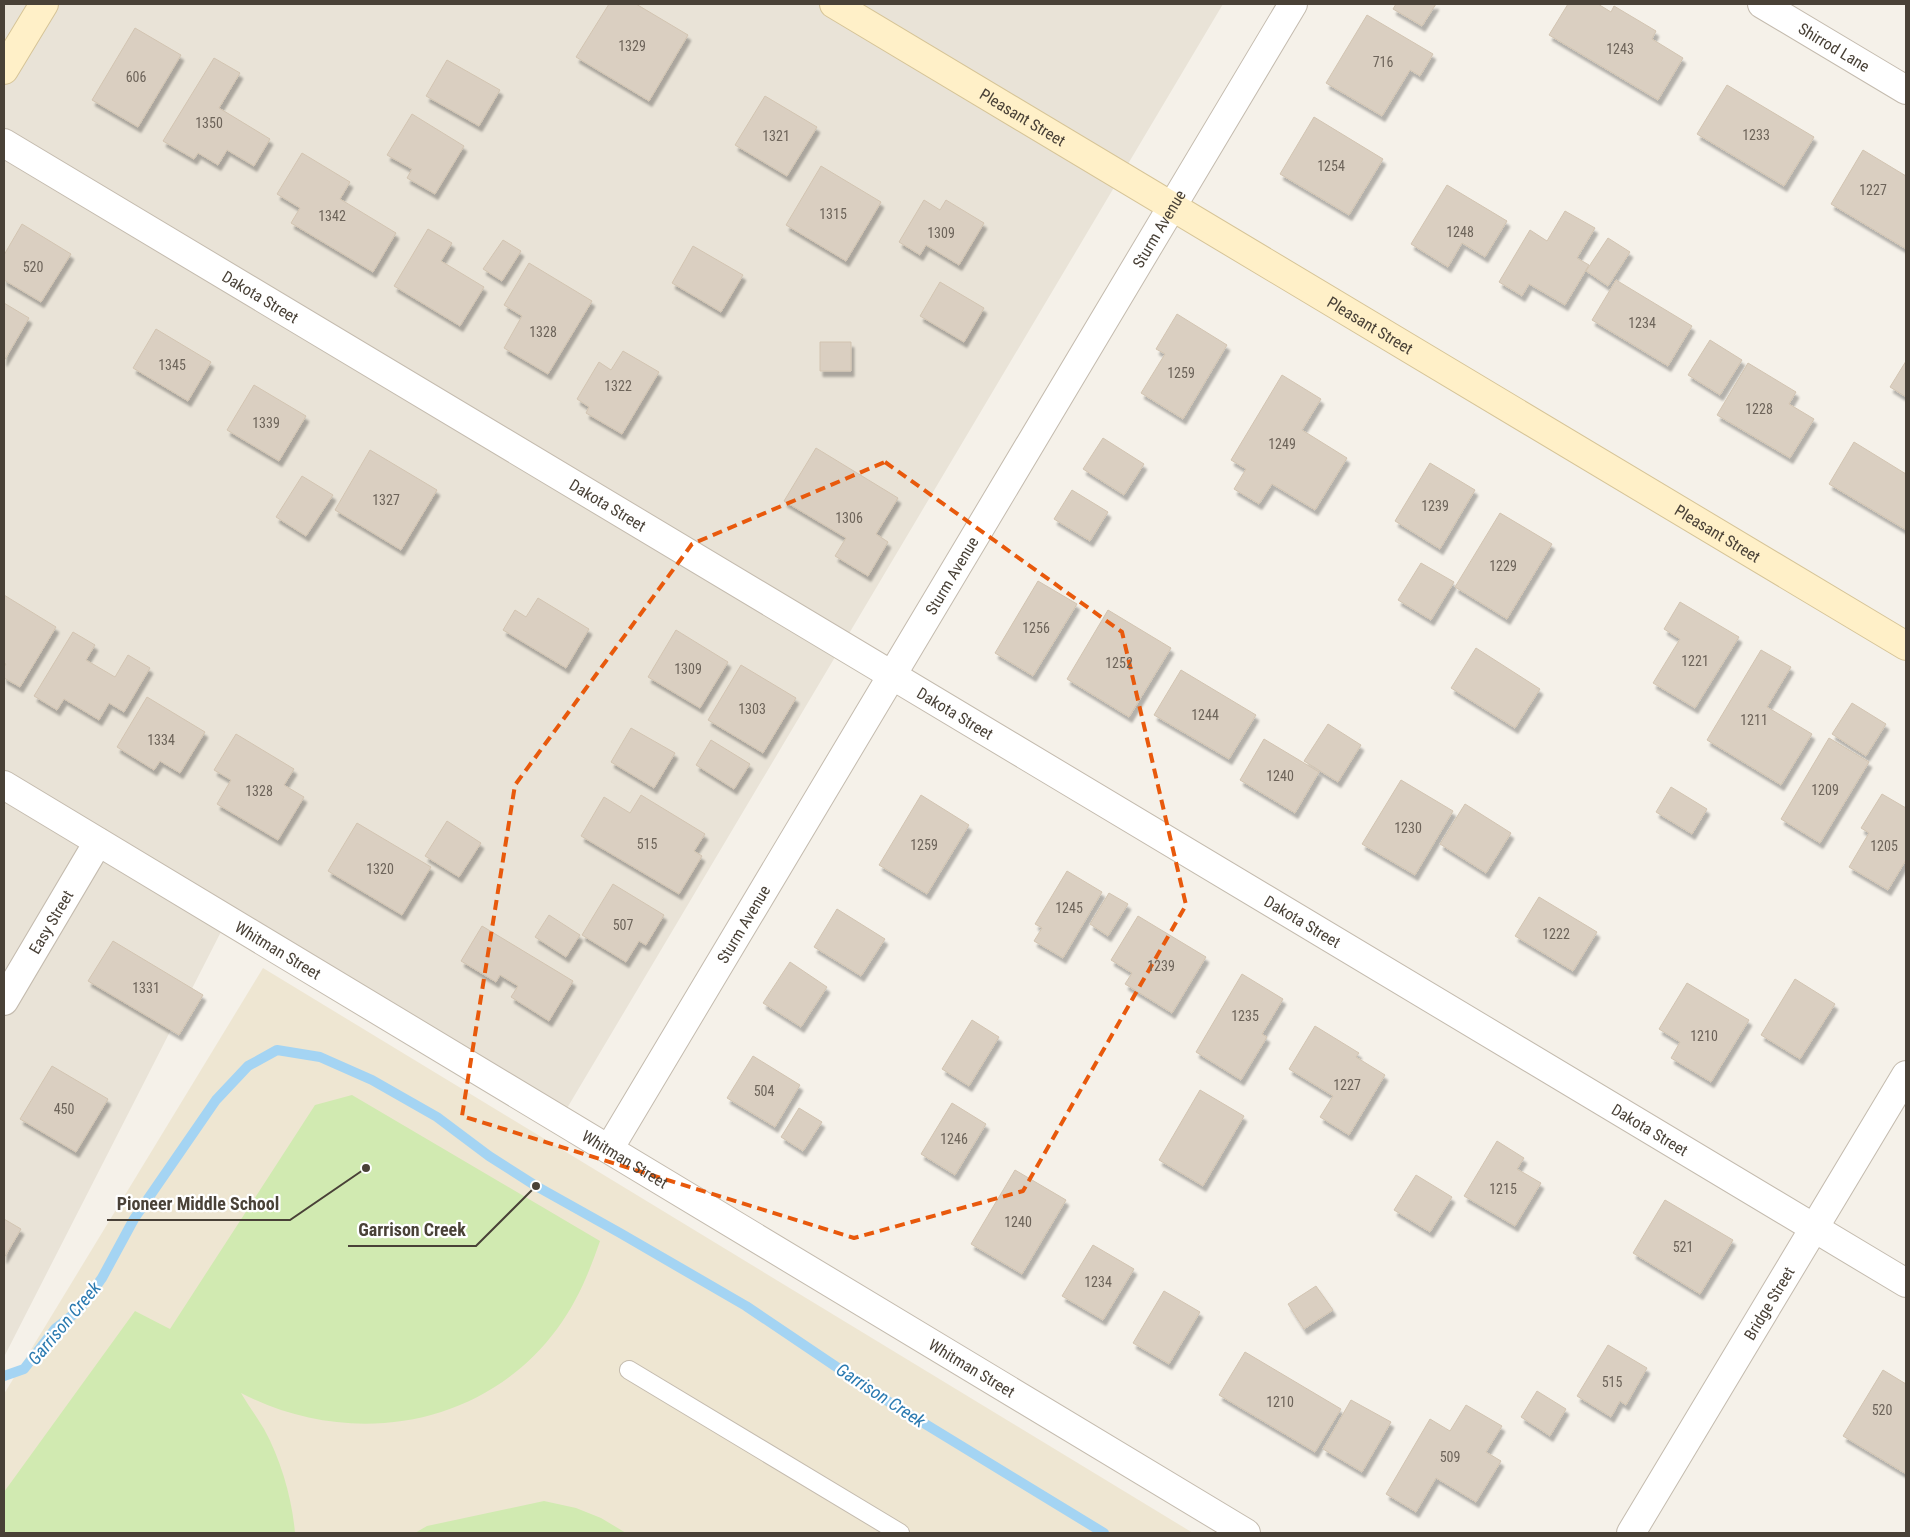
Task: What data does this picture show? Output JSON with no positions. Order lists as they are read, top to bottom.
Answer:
{
  "streets": {
    "main road": ["Pleasant Street"],
    "street": [
      "Shirrod Lane",
      "Sturm Avenue",
      "Dakota Street",
      "Easy Street",
      "Whitman Street",
      "Bridge Street"
    ]
  },
  "crossings": [
    ["Pleasant Street", "Sturm Avenue"],
    ["Sturm Avenue", "Dakota Street"],
    ["Sturm Avenue", "Whitman Street"],
    ["Dakota Street", "Bridge Street"],
    ["Easy Street", "Whitman Street"]
  ],
  "water": ["Garrison Creek"],
  "places": ["Pioneer Middle School", "Garrison Creek"],
  "house_numbers": [
    "1329",
    "1243",
    "716",
    "606",
    "1350",
    "1233",
    "1321",
    "1254",
    "1227",
    "1315",
    "1342",
    "1248",
    "1309",
    "520",
    "1234",
    "1328",
    "1345",
    "1259",
    "1322",
    "1228",
    "1339",
    "1249",
    "1327",
    "1239",
    "1306",
    "1229",
    "1256",
    "1221",
    "1252",
    "1309",
    "1303",
    "1244",
    "1211",
    "1334",
    "1240",
    "1209",
    "1328",
    "1230",
    "515",
    "1259",
    "1205",
    "1320",
    "1245",
    "507",
    "1222",
    "1239",
    "1331",
    "1235",
    "1210",
    "1227",
    "504",
    "450",
    "1246",
    "1215",
    "1240",
    "521",
    "1234",
    "515",
    "1210",
    "520",
    "509"
  ]
}
